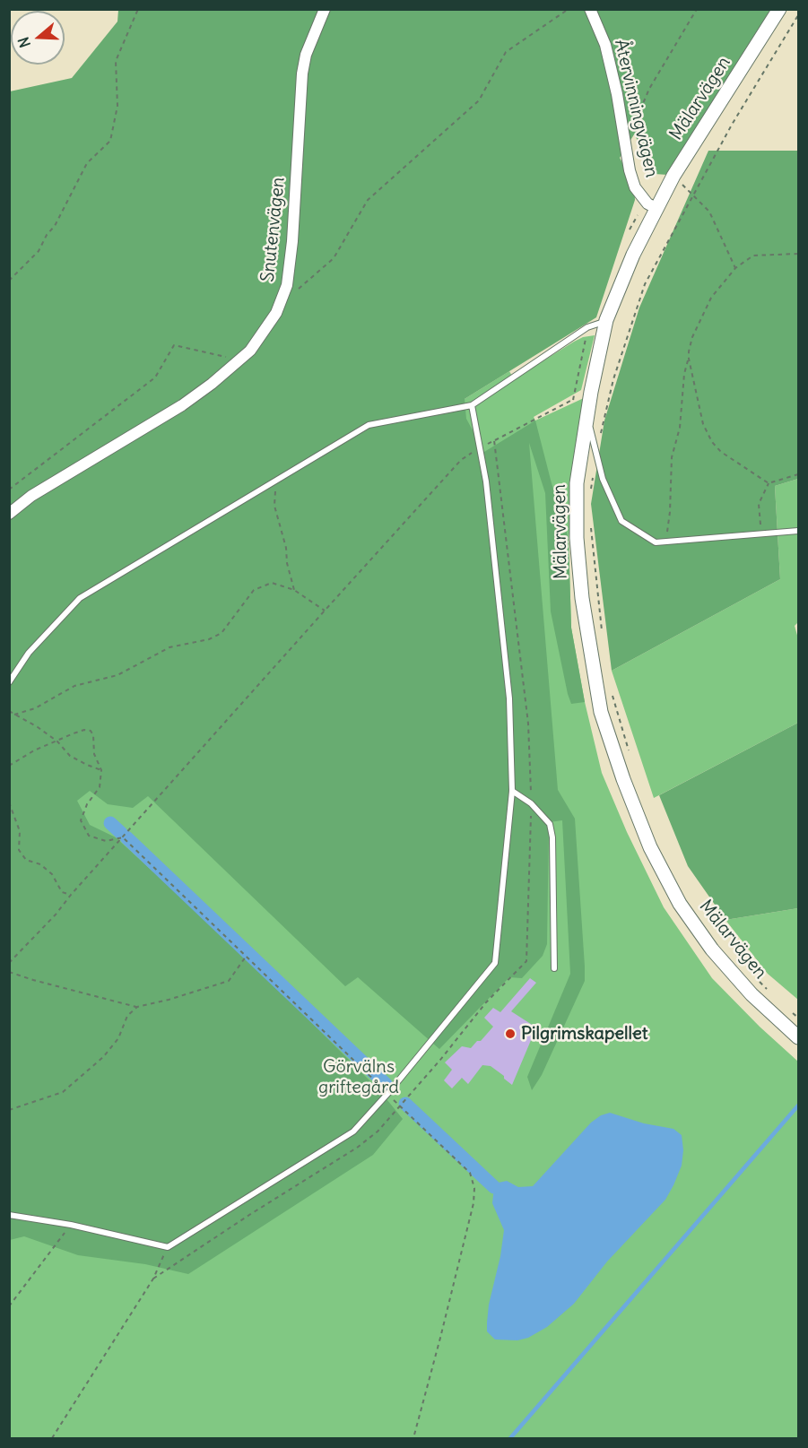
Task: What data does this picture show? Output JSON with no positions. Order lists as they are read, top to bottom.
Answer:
{
  "streets": {
    "street": ["Mälarvägen", "Återvinningvägen", "Snutenvägen"]
  },
  "crossings": [
    ["Mälarvägen", "Återvinningvägen"]
  ],
  "parks": ["Görvälns griftegård"],
  "places": ["Pilgrimskapellet"],
  "north": "left"
}
